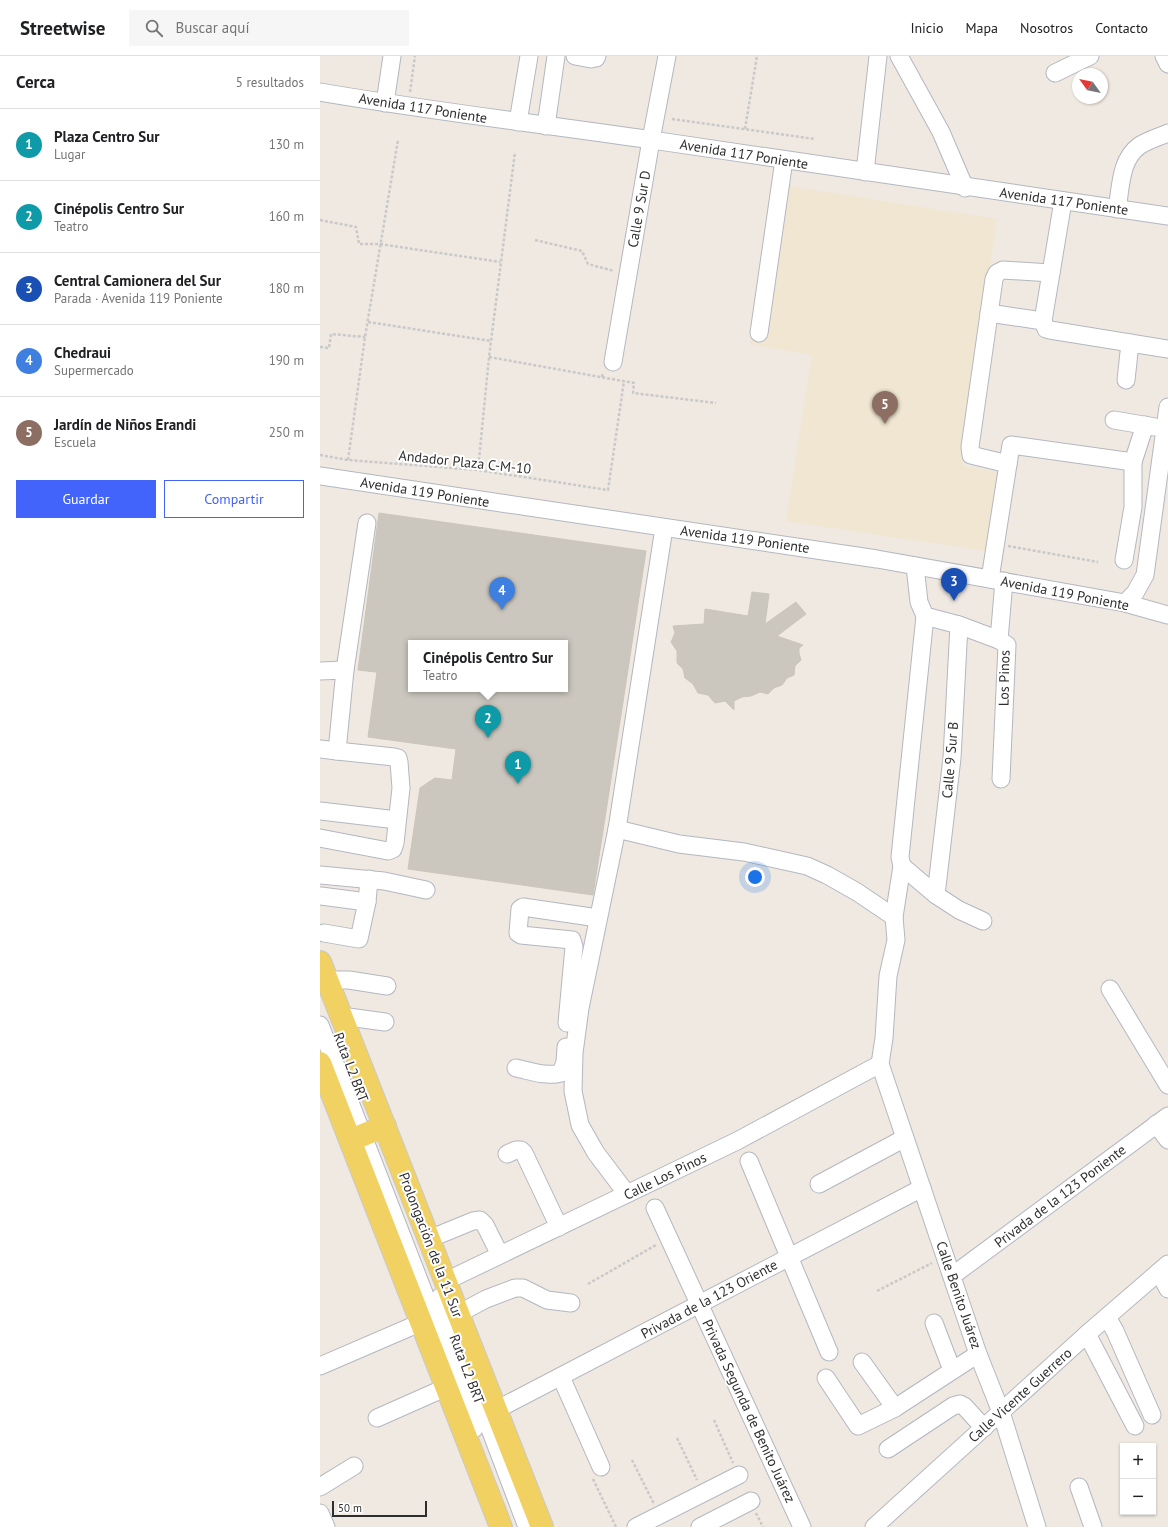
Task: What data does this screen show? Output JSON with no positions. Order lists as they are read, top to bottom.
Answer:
{
  "streets": {
    "main road": ["Prolongación de la 11 Sur"],
    "street": [
      "Avenida 117 Poniente",
      "Calle 9 Sur D",
      "Avenida 119 Poniente",
      "Los Pinos",
      "Calle 9 Sur B",
      "Ruta L2 BRT",
      "Calle Los Pinos",
      "Privada de la 123 Poniente",
      "Calle Benito Juárez",
      "Privada de la 123 Oriente",
      "Calle Vicente Guerrero",
      "Privada Segunda de Benito Juárez"
    ],
    "path": ["Andador Plaza C-M-10"]
  },
  "crossings": [
    ["Avenida 117 Poniente", "Calle 9 Sur D"],
    ["Avenida 119 Poniente", "Los Pinos"],
    ["Ruta L2 BRT", "Prolongación de la 11 Sur"],
    ["Calle Los Pinos", "Prolongación de la 11 Sur"],
    ["Calle Los Pinos", "Calle Benito Juárez"],
    ["Privada de la 123 Poniente", "Calle Benito Juárez"],
    ["Prolongación de la 11 Sur", "Privada de la 123 Oriente"],
    ["Calle Benito Juárez", "Privada de la 123 Oriente"],
    ["Calle Benito Juárez", "Calle Vicente Guerrero"],
    ["Privada de la 123 Oriente", "Privada Segunda de Benito Juárez"]
  ],
  "scale_bar": "50 m",
  "north": "top left",
  "page": {
    "header": "Streetwise",
    "search": "Buscar aquí",
    "nav": [
      "Inicio",
      "Mapa",
      "Nosotros",
      "Contacto"
    ],
    "heading": ["Cerca", "5 resultados"],
    "list": [
      {
        "mark": "1",
        "name": "Plaza Centro Sur",
        "note": "Lugar",
        "value": "130 m"
      },
      {
        "mark": "2",
        "name": "Cinépolis Centro Sur",
        "note": "Teatro",
        "value": "160 m"
      },
      {
        "mark": "3",
        "name": "Central Camionera del Sur",
        "note": "Parada · Avenida 119 Poniente",
        "value": "180 m"
      },
      {
        "mark": "4",
        "name": "Chedraui",
        "note": "Supermercado",
        "value": "190 m"
      },
      {
        "mark": "5",
        "name": "Jardín de Niños Erandi",
        "note": "Escuela",
        "value": "250 m"
      }
    ],
    "pins": [
      "5",
      "3",
      "4",
      "2",
      "1"
    ],
    "buttons": ["Guardar", "Compartir"],
    "popup": ["Cinépolis Centro Sur", "Teatro"],
    "map_buttons": ["+", "−"],
    "scale": "50 m"
  }
}
